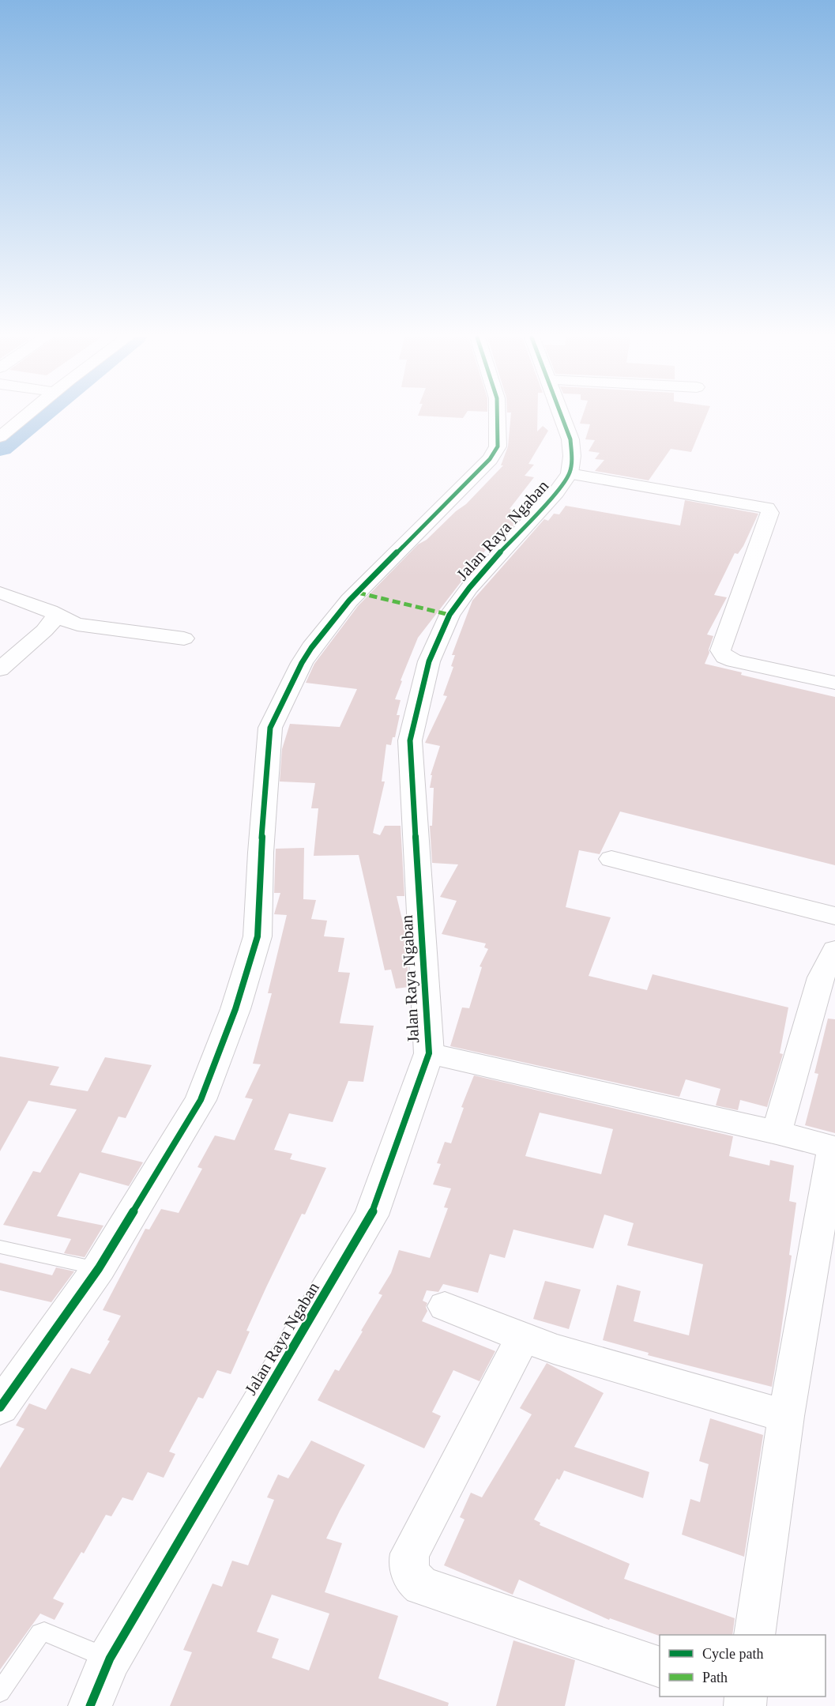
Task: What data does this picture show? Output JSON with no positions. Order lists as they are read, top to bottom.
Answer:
{
  "streets": {
    "street": ["Jalan Raya Ngaban"]
  },
  "legend": ["Cycle path", "Path"]
}
